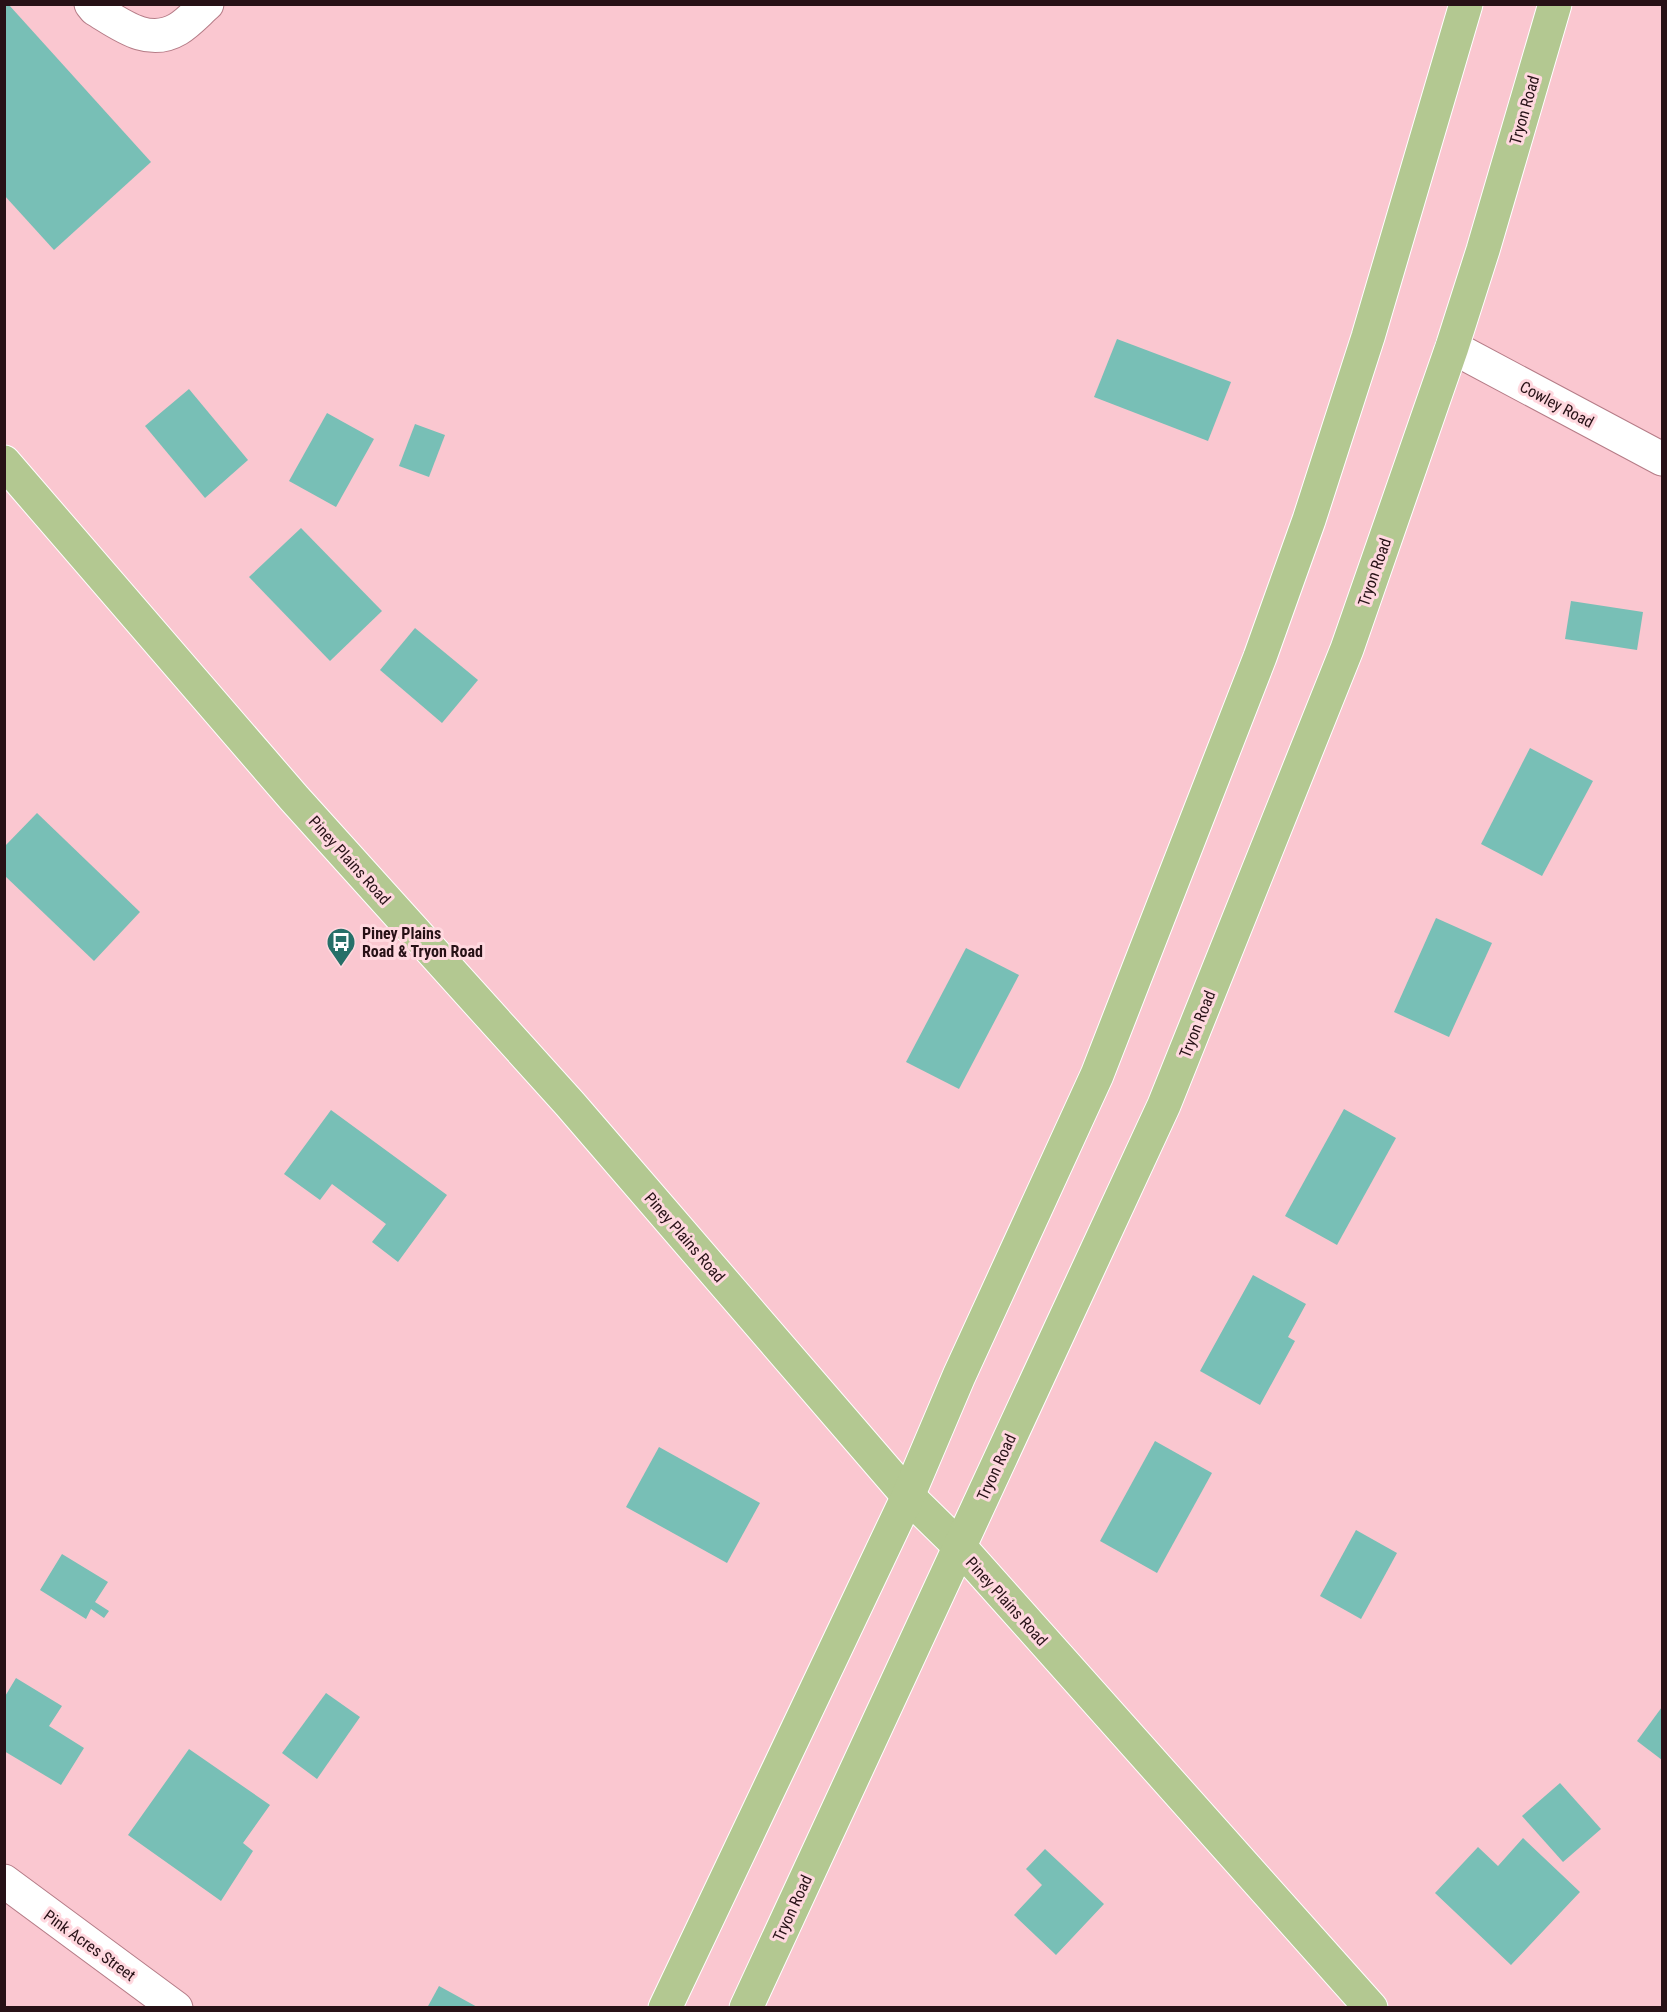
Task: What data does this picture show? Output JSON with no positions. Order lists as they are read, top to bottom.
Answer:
{
  "streets": {
    "main road": ["Tryon Road", "Piney Plains Road"],
    "street": ["Cowley Road", "Pink Acres Street"]
  },
  "crossings": [
    ["Tryon Road", "Cowley Road"],
    ["Tryon Road", "Piney Plains Road"]
  ],
  "places": {
    "bus stop": ["Piney Plains Road & Tryon Road"]
  }
}
